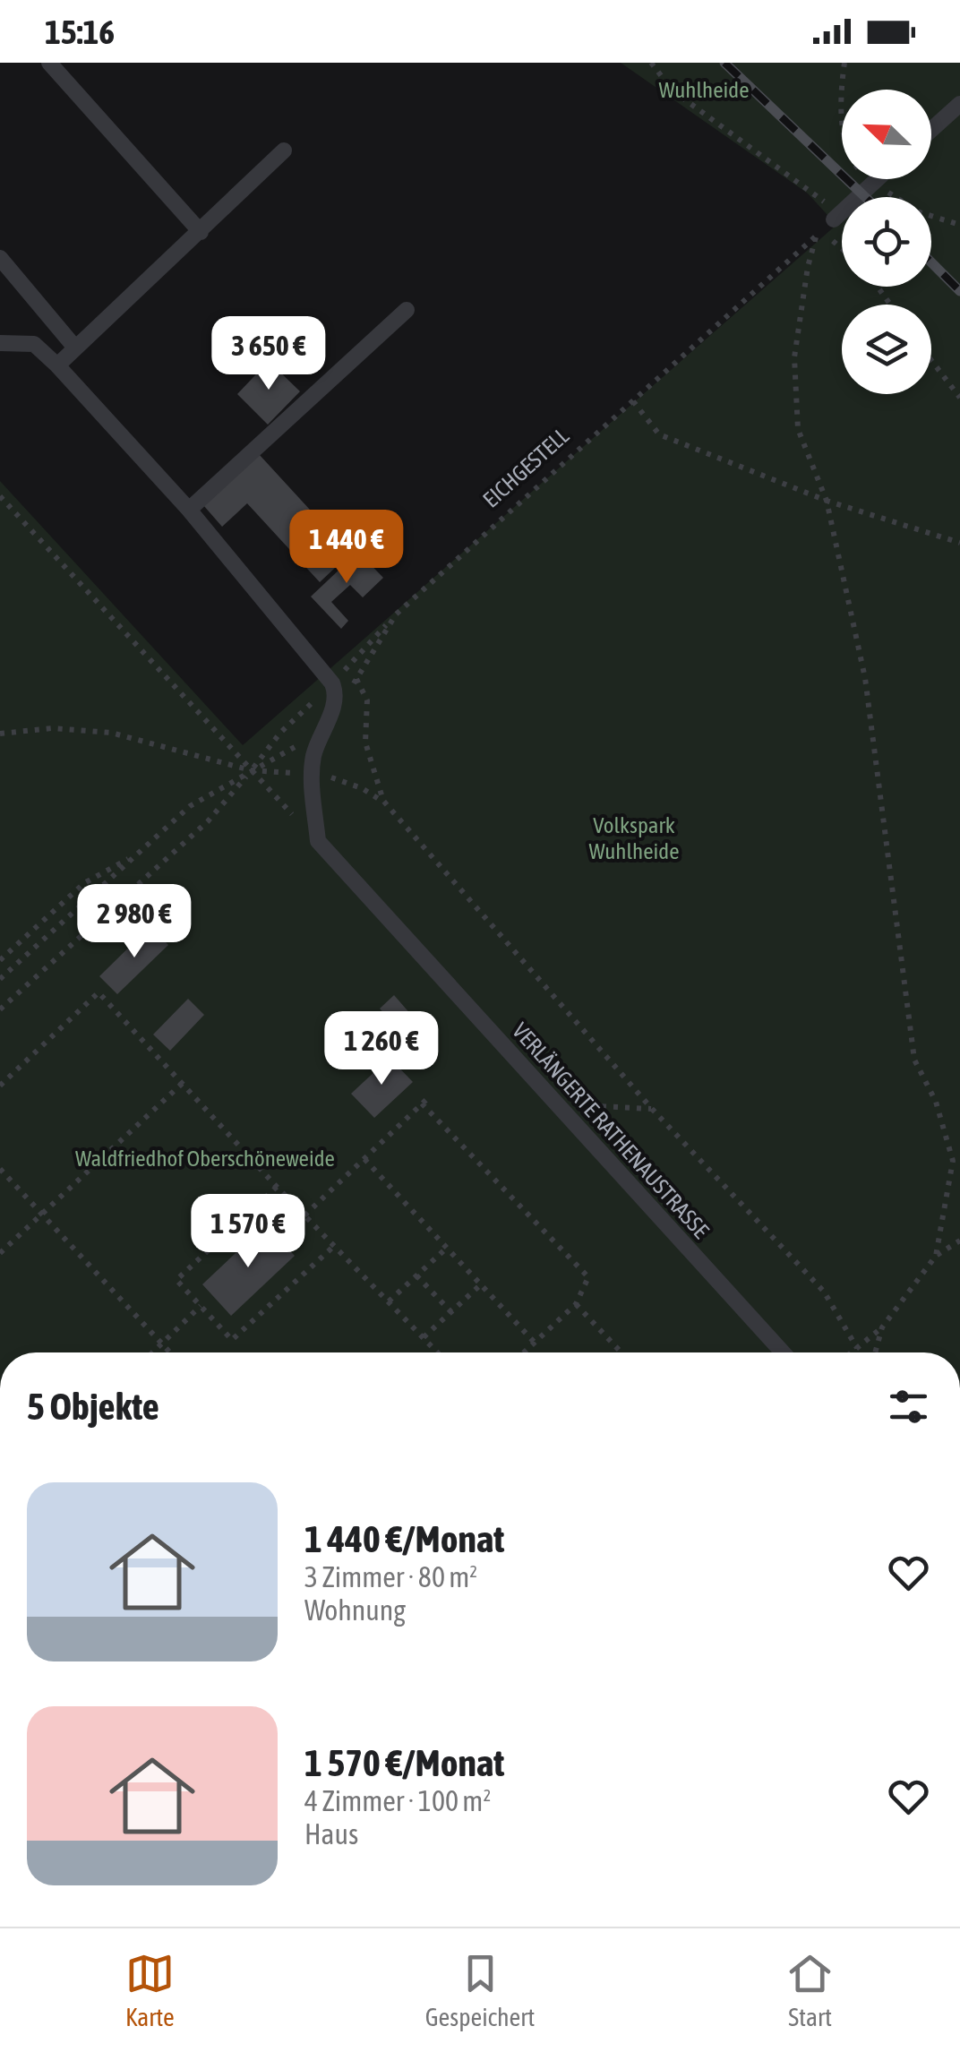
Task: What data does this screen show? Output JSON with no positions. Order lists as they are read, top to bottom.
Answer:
{
  "streets": {
    "lane": ["VERLÄNGERTE RATHENAUSTRASSE"],
    "path": ["EICHGESTELL"]
  },
  "parks": ["Wuhlheide", "Volkspark Wuhlheide", "Waldfriedhof Oberschöneweide"],
  "north": "top left",
  "page": {
    "status": "15:16",
    "price": [
      "3 650 €",
      "1 440 €",
      "2 980 €",
      "1 260 €",
      "1 570 €"
    ],
    "heading": "5 Objekte",
    "list": [
      {
        "name": "1 440 €/Monat",
        "note": "3 Zimmer · 80 m² · Wohnung"
      },
      {
        "name": "1 570 €/Monat",
        "note": "4 Zimmer · 100 m² · Haus"
      }
    ],
    "tabs": ["Karte", "Gespeichert", "Start"]
  }
}
